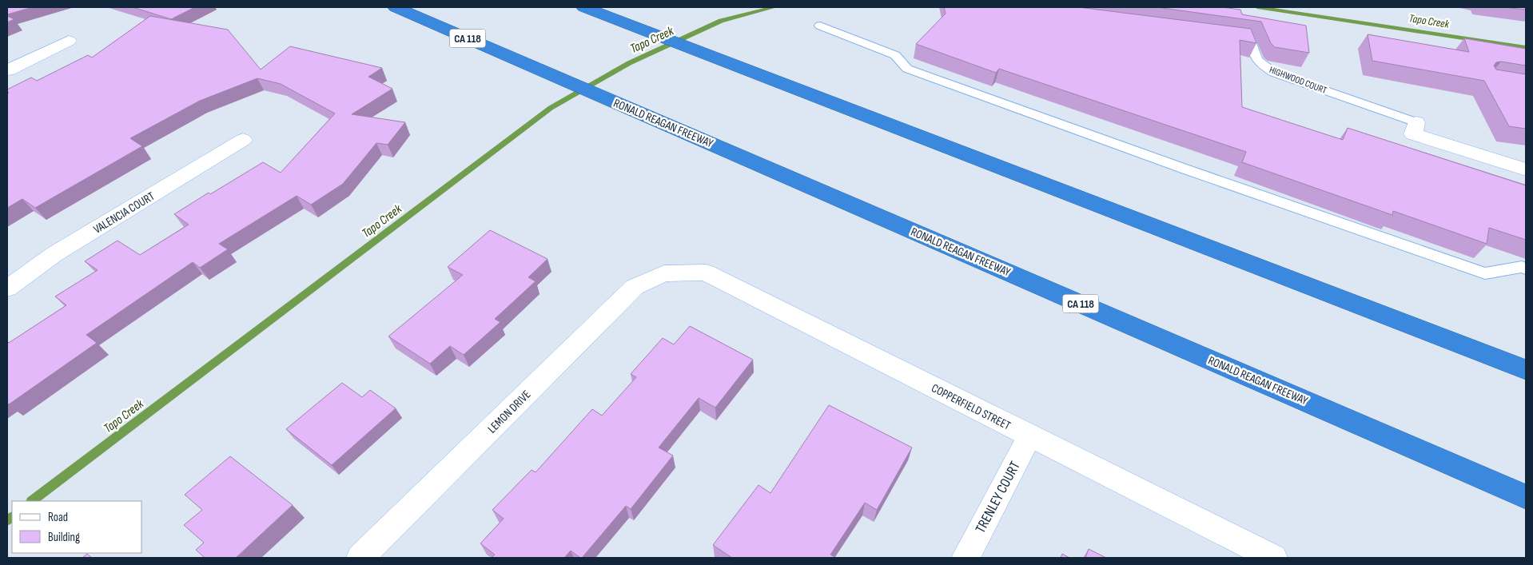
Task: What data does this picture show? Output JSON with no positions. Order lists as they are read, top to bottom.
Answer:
{
  "streets": {
    "highway": ["CA 118", "RONALD REAGAN FREEWAY"],
    "street": [
      "HIGHWOOD COURT",
      "VALENCIA COURT",
      "COPPERFIELD STREET",
      "LEMON DRIVE",
      "TRENLEY COURT"
    ]
  },
  "crossings": [
    ["COPPERFIELD STREET", "LEMON DRIVE"],
    ["COPPERFIELD STREET", "TRENLEY COURT"]
  ],
  "water": ["Tapo Creek"],
  "legend": ["Road", "Building"]
}
